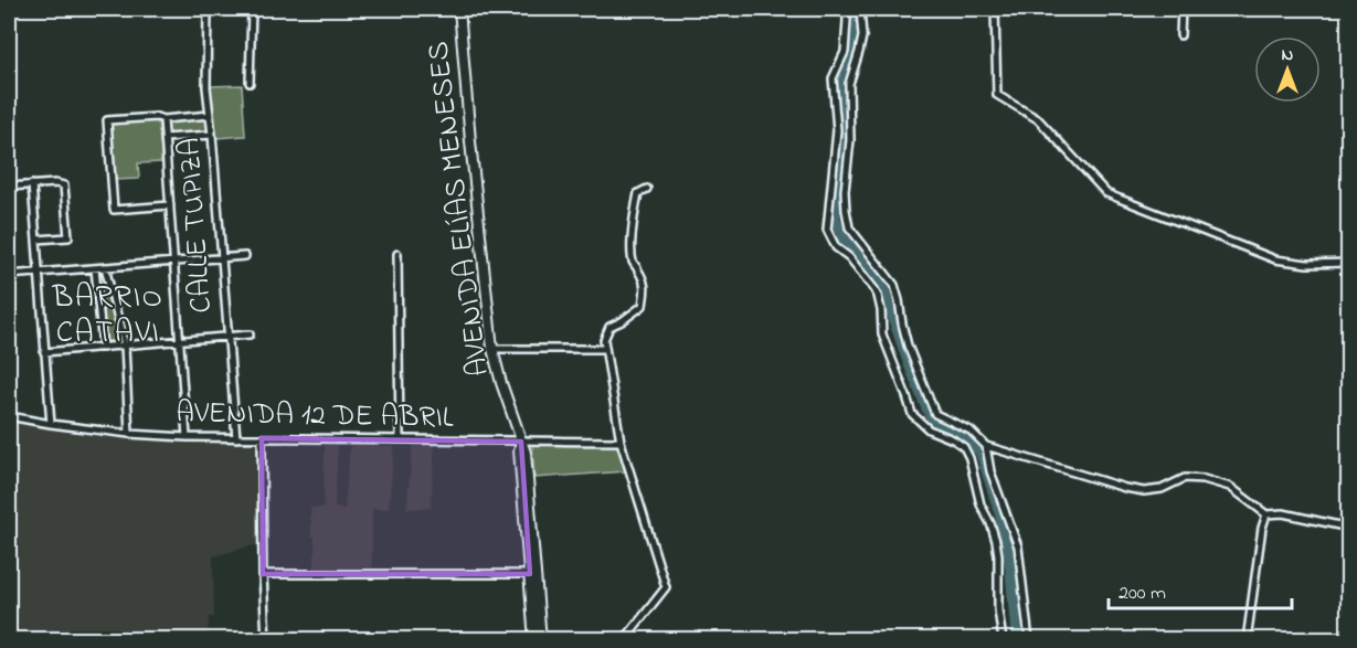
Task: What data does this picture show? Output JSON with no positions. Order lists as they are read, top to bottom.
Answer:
{
  "streets": {
    "main road": ["AVENIDA ELÍAS MENESES"],
    "street": ["CALLE TUPIZA", "AVENIDA 12 DE ABRIL"]
  },
  "crossings": [
    ["AVENIDA ELÍAS MENESES", "AVENIDA 12 DE ABRIL"],
    ["CALLE TUPIZA", "AVENIDA 12 DE ABRIL"]
  ],
  "districts": ["BARRIO CATAVI"],
  "scale_bar": "200 m",
  "north": "top"
}
